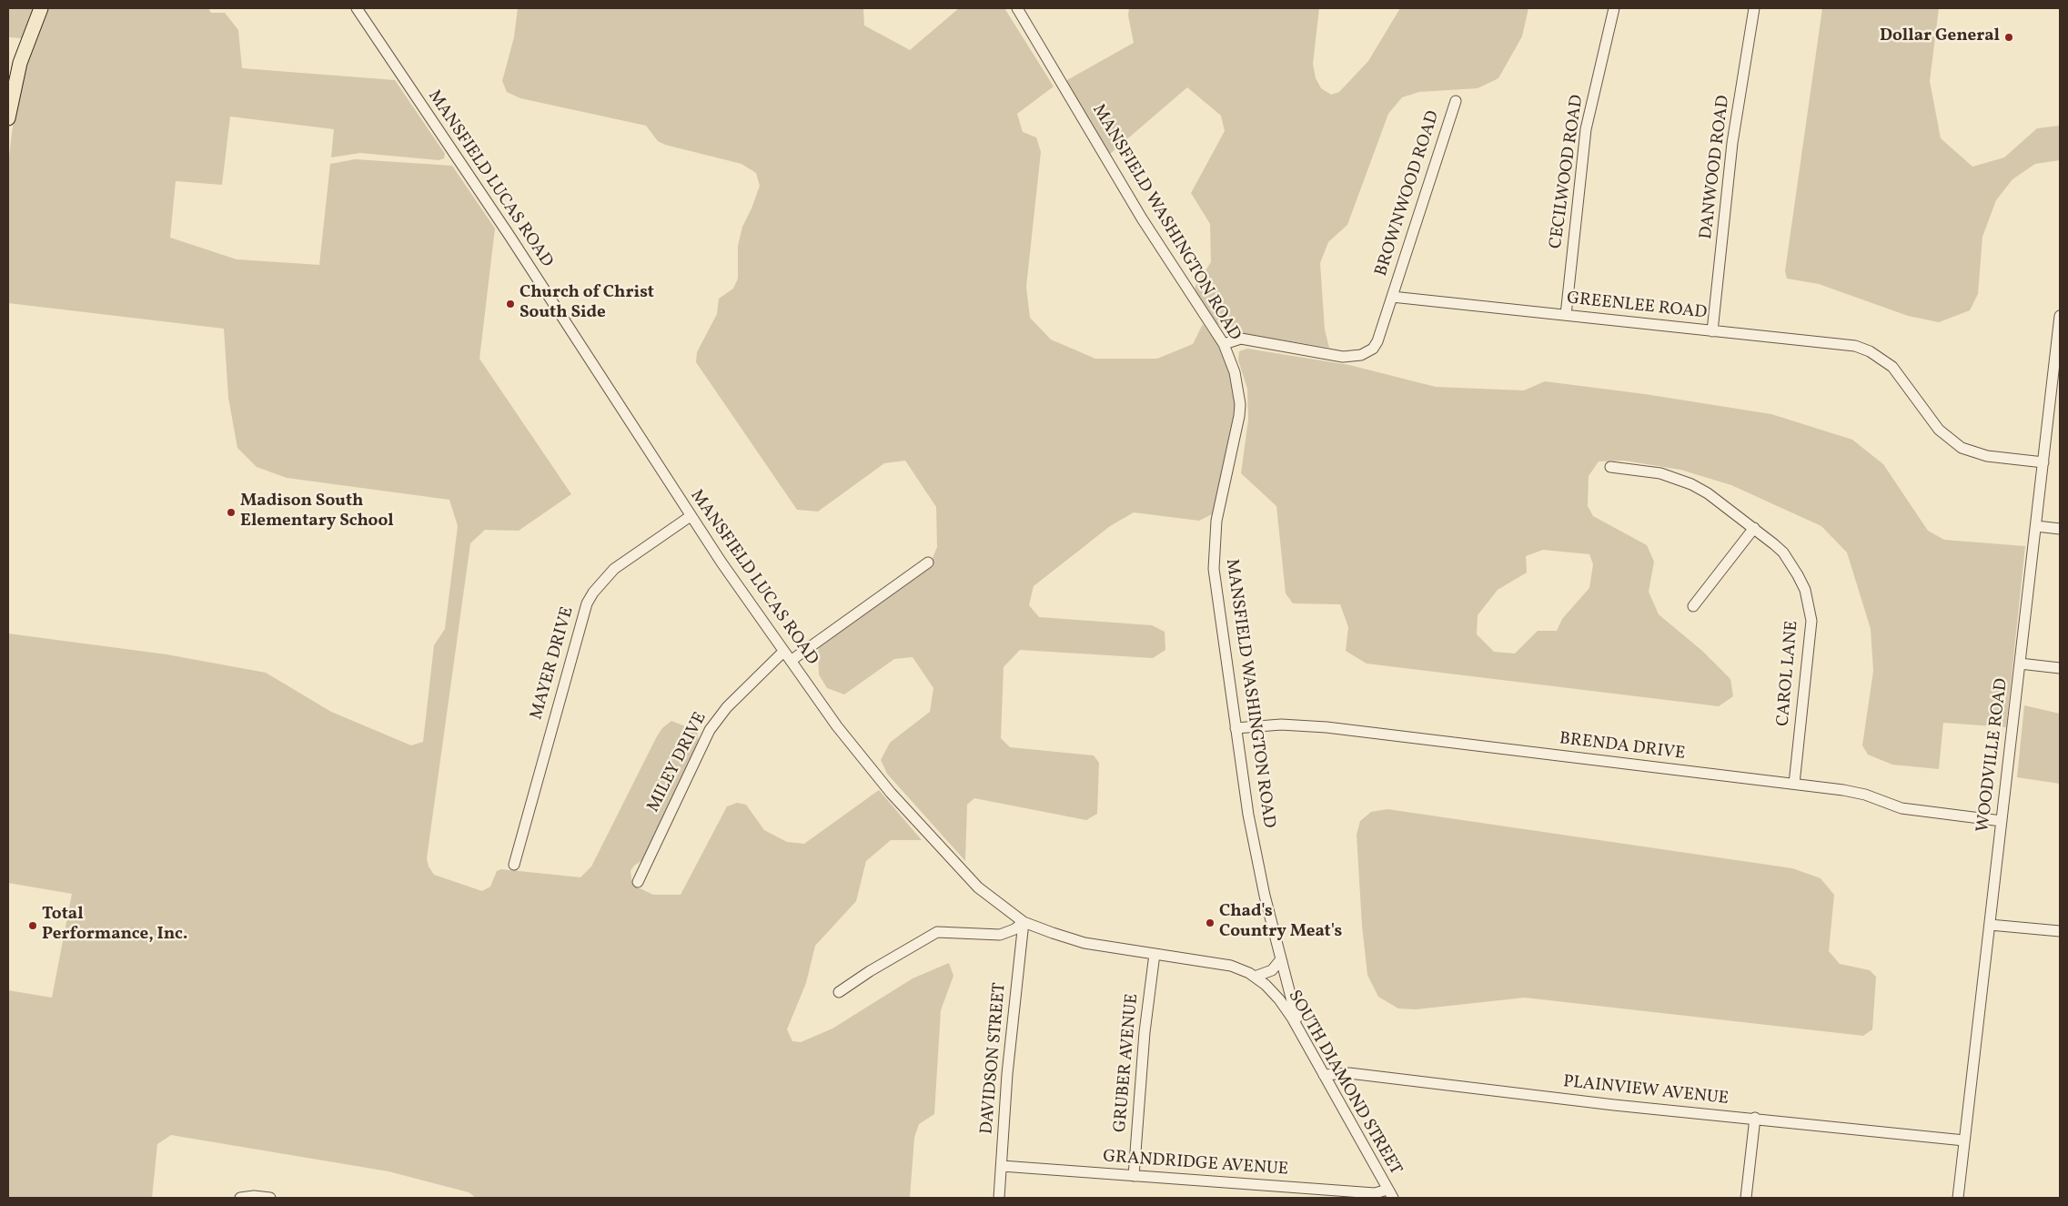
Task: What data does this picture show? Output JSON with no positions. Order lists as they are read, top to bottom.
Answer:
{
  "streets": {
    "street": [
      "DANWOOD ROAD",
      "CECILWOOD ROAD",
      "MANSFIELD LUCAS ROAD",
      "BROWNWOOD ROAD",
      "MANSFIELD WASHINGTON ROAD",
      "GREENLEE ROAD",
      "MAYER DRIVE",
      "CAROL LANE",
      "BRENDA DRIVE",
      "WOODVILLE ROAD",
      "MILEY DRIVE",
      "DAVIDSON STREET",
      "GRUBER AVENUE",
      "SOUTH DIAMOND STREET",
      "PLAINVIEW AVENUE",
      "GRANDRIDGE AVENUE"
    ]
  },
  "crossings": [
    ["DANWOOD ROAD", "GREENLEE ROAD"],
    ["CECILWOOD ROAD", "GREENLEE ROAD"],
    ["MANSFIELD LUCAS ROAD", "MAYER DRIVE"],
    ["MANSFIELD LUCAS ROAD", "MILEY DRIVE"],
    ["MANSFIELD LUCAS ROAD", "DAVIDSON STREET"],
    ["MANSFIELD LUCAS ROAD", "GRUBER AVENUE"],
    ["MANSFIELD LUCAS ROAD", "SOUTH DIAMOND STREET"],
    ["BROWNWOOD ROAD", "GREENLEE ROAD"],
    ["MANSFIELD WASHINGTON ROAD", "BRENDA DRIVE"],
    ["MANSFIELD WASHINGTON ROAD", "SOUTH DIAMOND STREET"],
    ["GREENLEE ROAD", "WOODVILLE ROAD"],
    ["CAROL LANE", "BRENDA DRIVE"],
    ["BRENDA DRIVE", "WOODVILLE ROAD"],
    ["WOODVILLE ROAD", "PLAINVIEW AVENUE"],
    ["DAVIDSON STREET", "GRANDRIDGE AVENUE"],
    ["GRUBER AVENUE", "GRANDRIDGE AVENUE"],
    ["SOUTH DIAMOND STREET", "PLAINVIEW AVENUE"],
    ["SOUTH DIAMOND STREET", "GRANDRIDGE AVENUE"]
  ],
  "places": [
    "Dollar General",
    "Church of Christ South Side",
    "Madison South Elementary School",
    "Chad's Country Meat's",
    "Total Performance, Inc."
  ]
}
